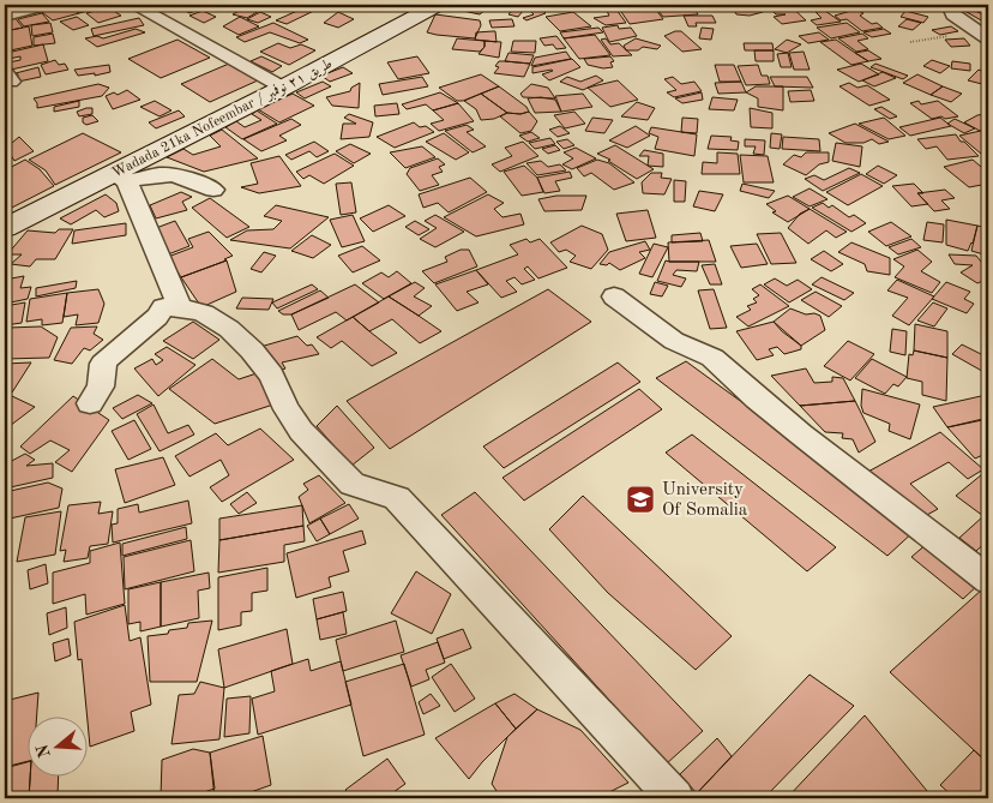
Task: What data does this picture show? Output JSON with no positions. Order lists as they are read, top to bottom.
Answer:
{
  "streets": {
    "street": ["Wadada 21ka Nofeembar / طريق ٢١ نوفمبر"]
  },
  "places": {
    "school or university": ["University Of Somalia"]
  },
  "north": "left"
}
